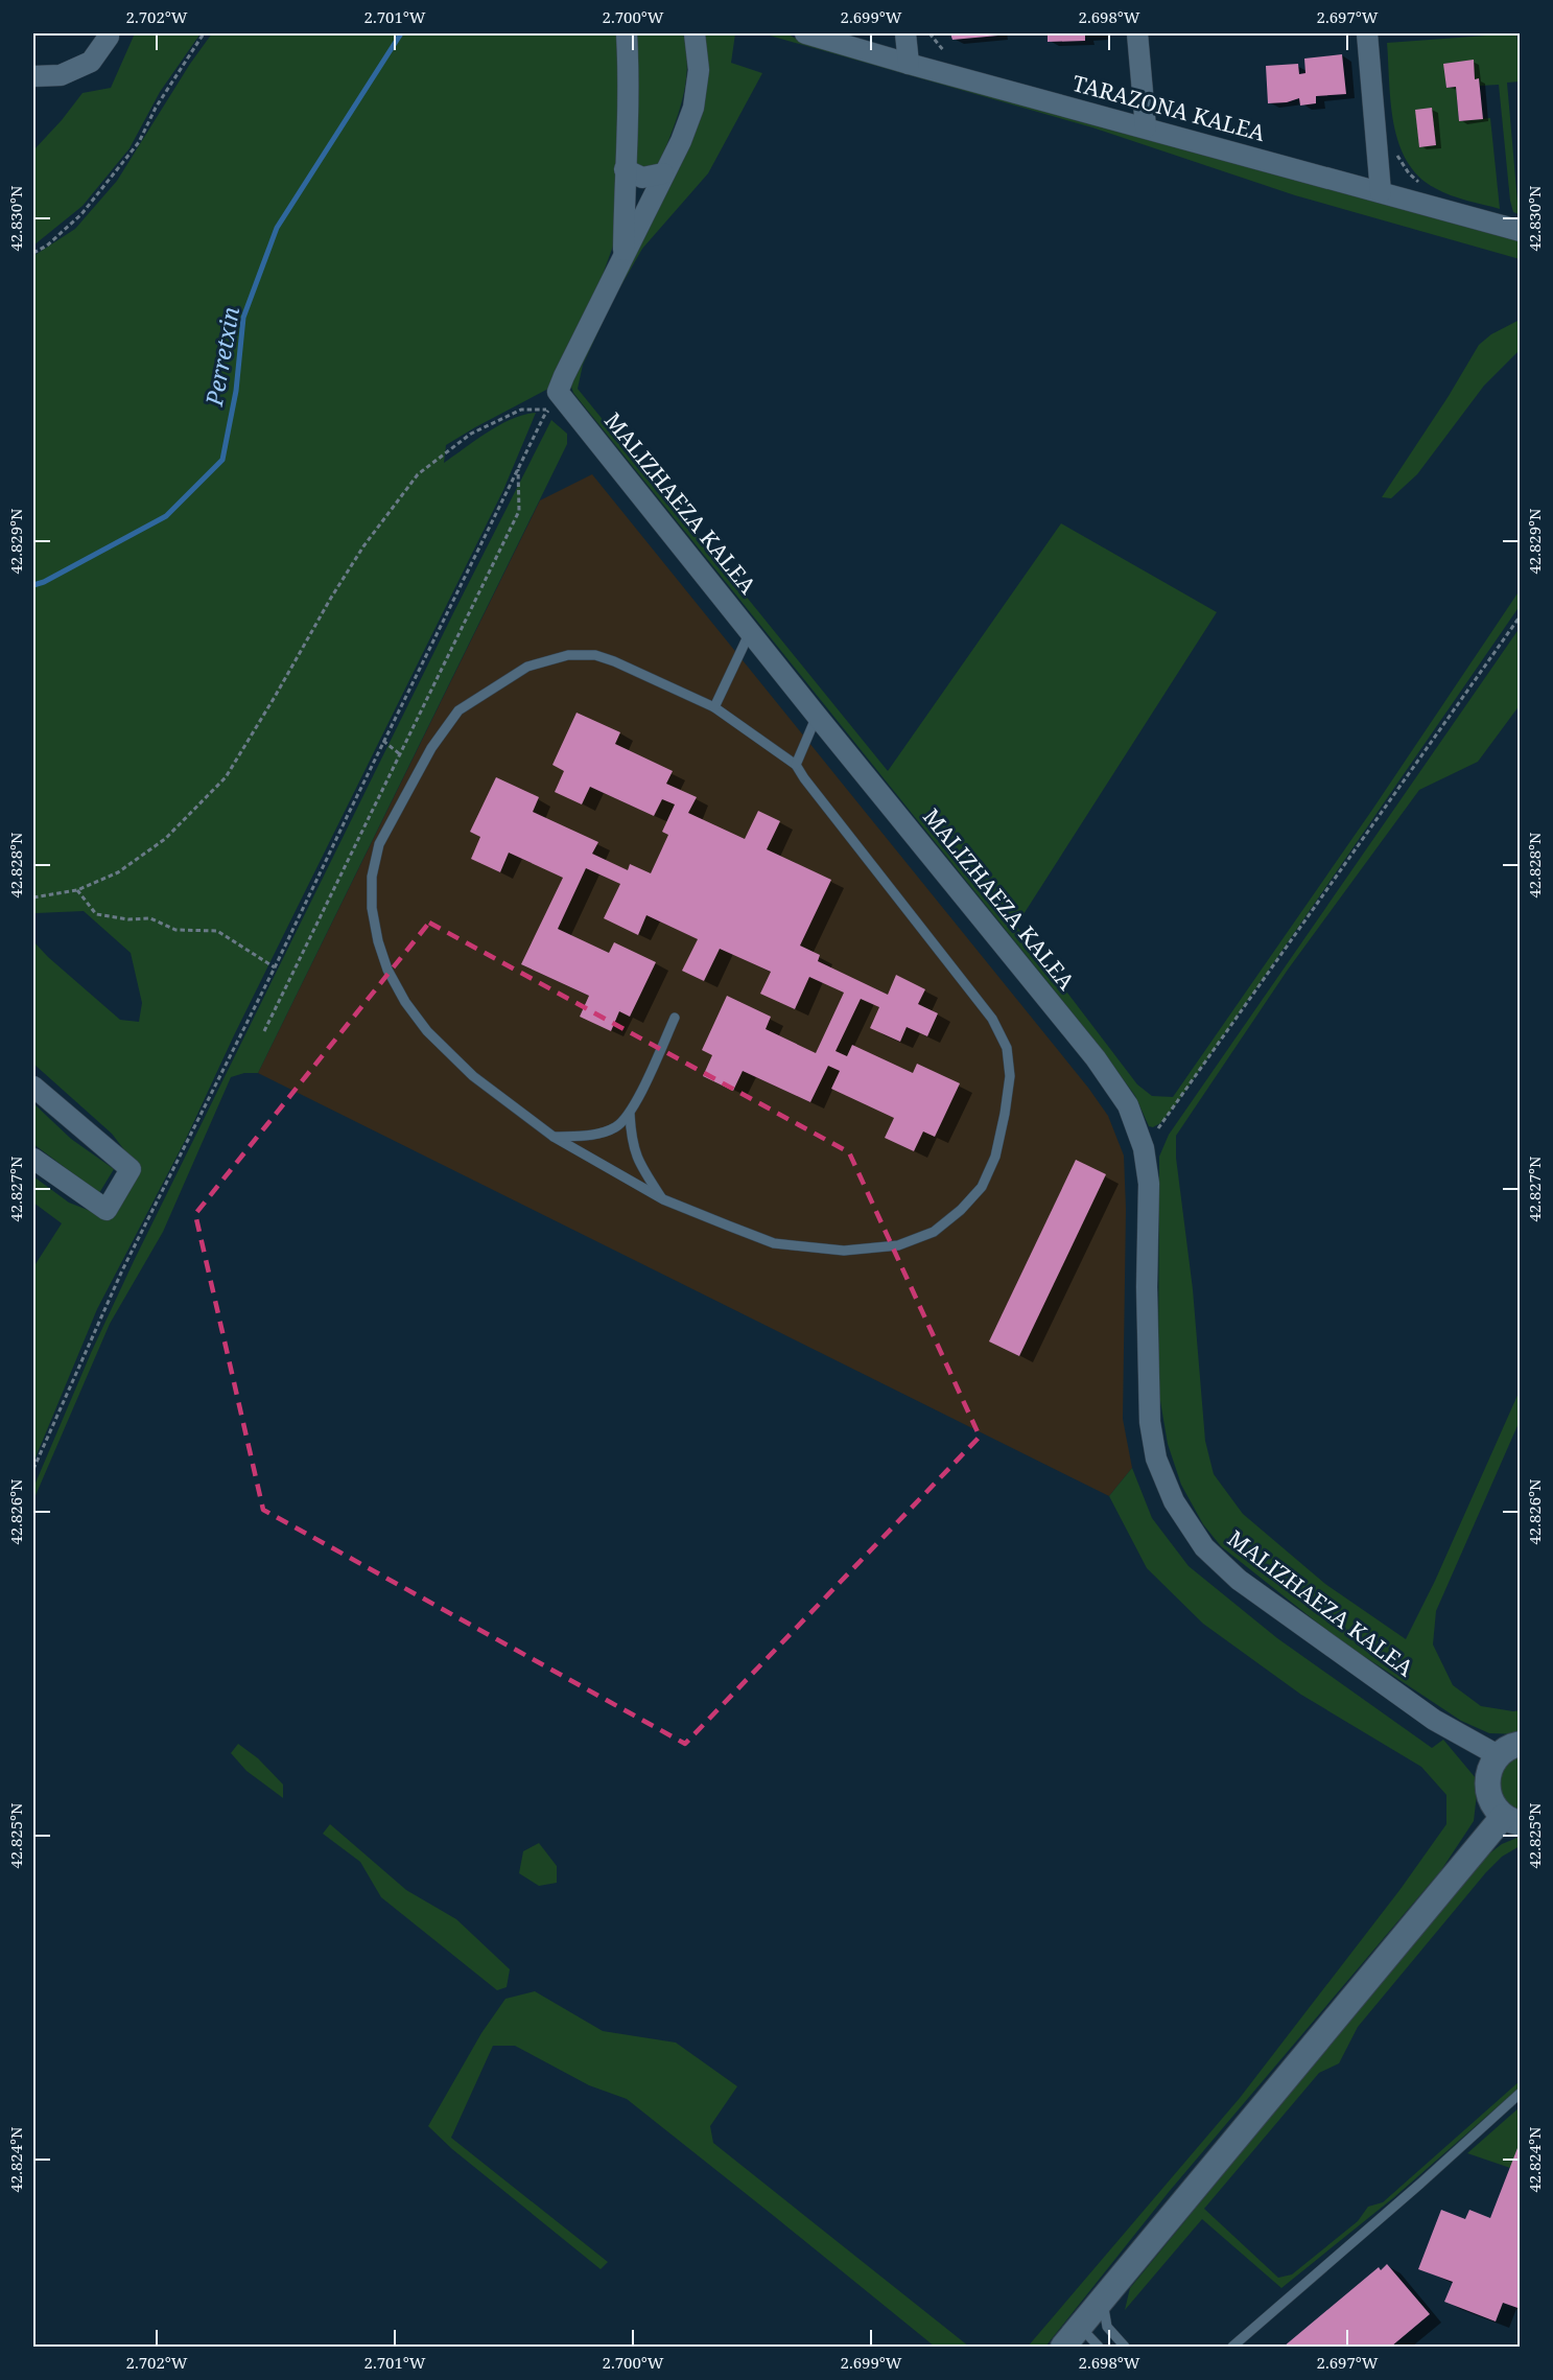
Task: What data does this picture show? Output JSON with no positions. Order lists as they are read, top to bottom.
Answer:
{
  "streets": {
    "street": ["TARAZONA KALEA", "MALIZHAEZA KALEA"]
  },
  "water": ["Perretxin"],
  "coordinates": [
    "2.702°W",
    "2.701°W",
    "2.700°W",
    "2.699°W",
    "2.698°W",
    "2.697°W",
    "42.830°N",
    "42.829°N",
    "42.828°N",
    "42.827°N",
    "42.826°N",
    "42.825°N",
    "42.824°N"
  ]
}
